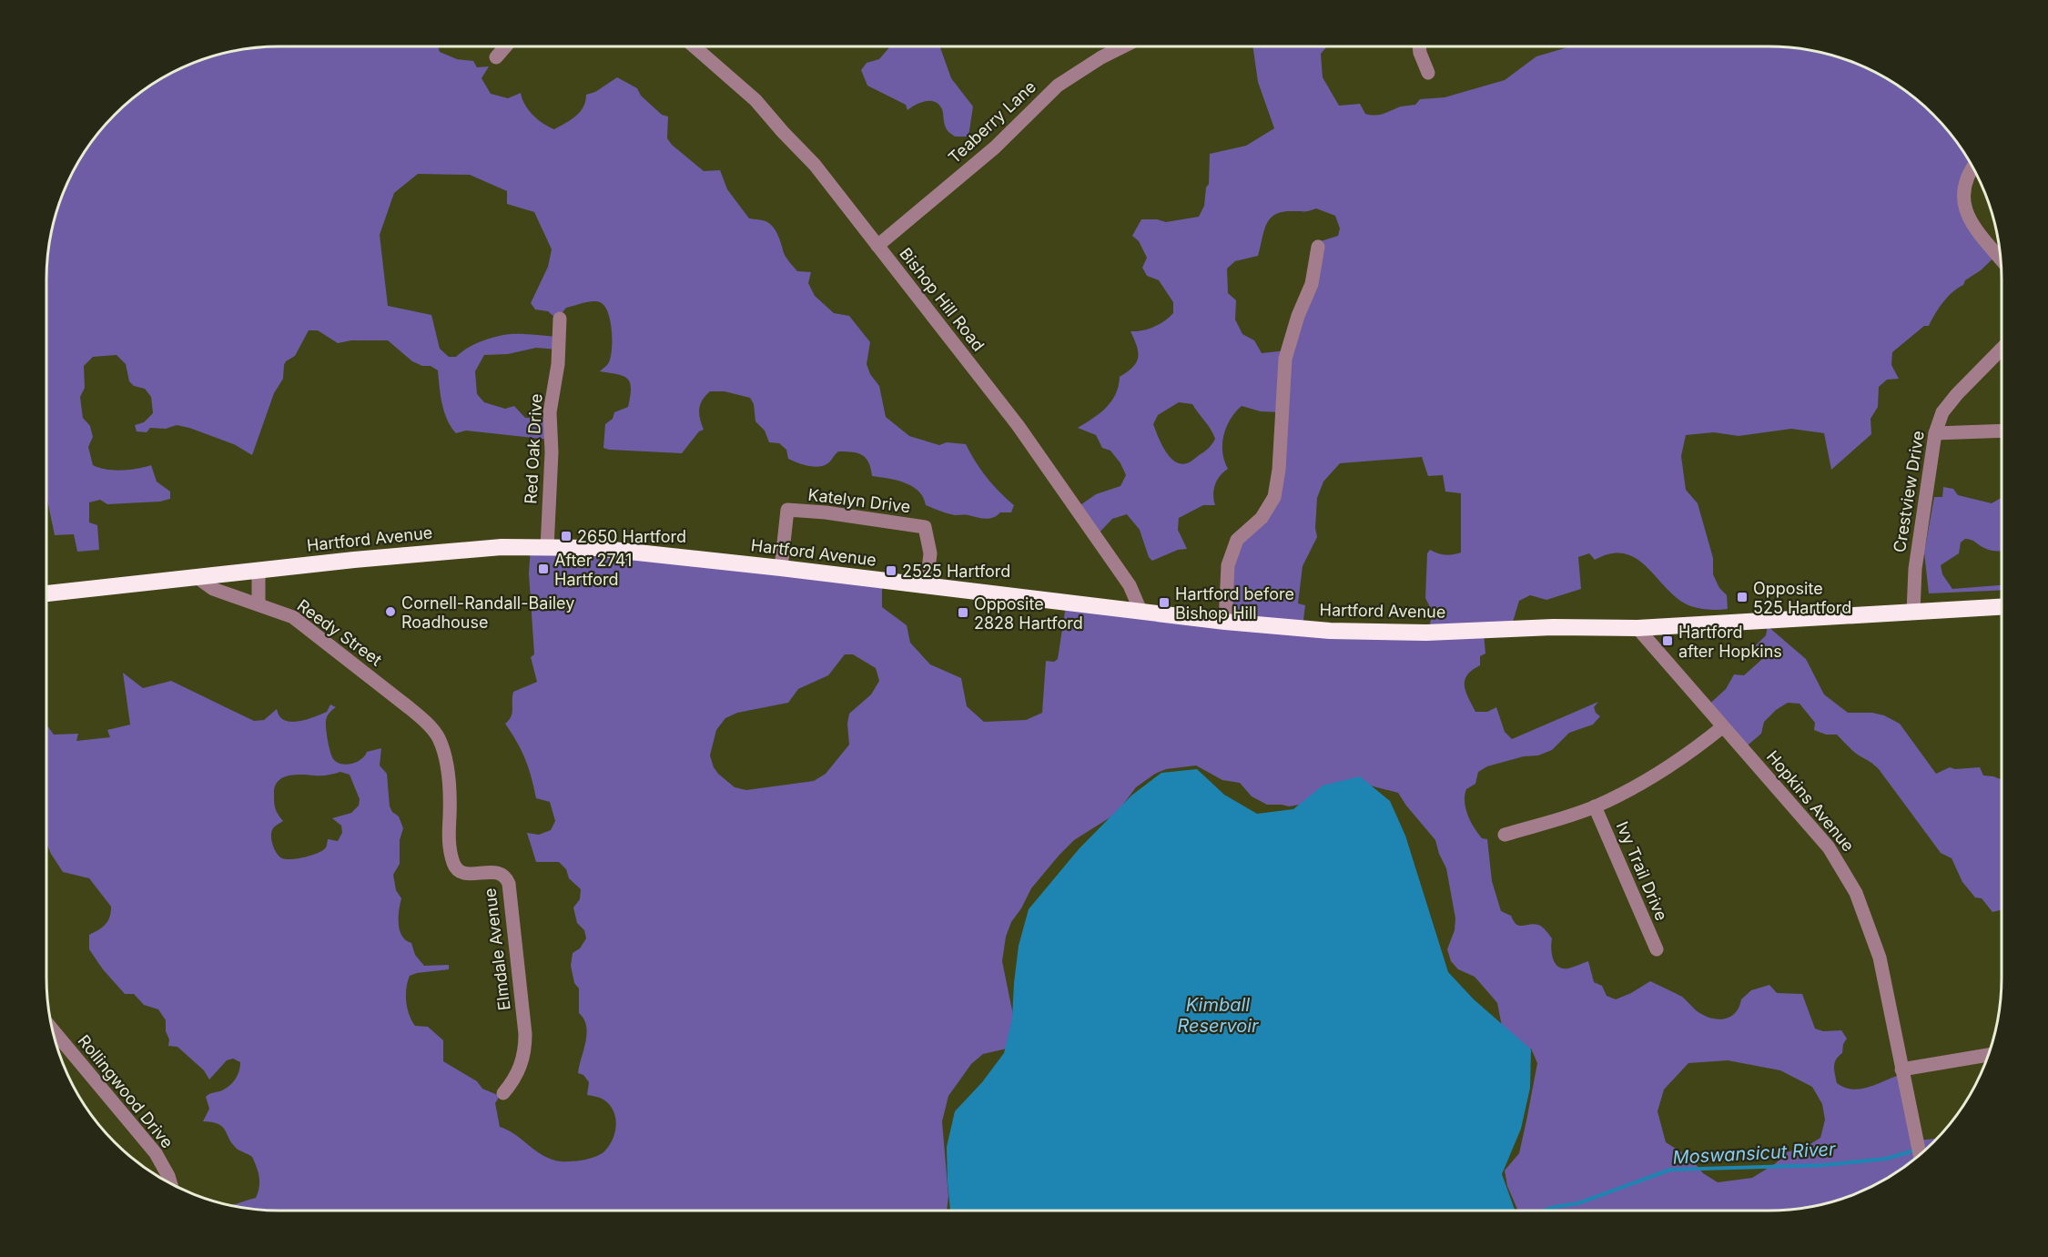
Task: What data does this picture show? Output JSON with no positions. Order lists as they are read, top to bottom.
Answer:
{
  "streets": {
    "highway": ["Hartford Avenue"],
    "street": [
      "Teaberry Lane",
      "Bishop Hill Road",
      "Red Oak Drive",
      "Crestview Drive",
      "Katelyn Drive",
      "Reedy Street",
      "Hopkins Avenue",
      "Ivy Trail Drive",
      "Elmdale Avenue",
      "Rollingwood Drive"
    ]
  },
  "crossings": [
    ["Teaberry Lane", "Bishop Hill Road"],
    ["Bishop Hill Road", "Hartford Avenue"],
    ["Red Oak Drive", "Hartford Avenue"],
    ["Crestview Drive", "Hartford Avenue"],
    ["Katelyn Drive", "Hartford Avenue"],
    ["Hartford Avenue", "Reedy Street"],
    ["Hartford Avenue", "Hopkins Avenue"],
    ["Reedy Street", "Elmdale Avenue"]
  ],
  "water": ["Kimball Reservoir", "Moswansicut River"],
  "places": {
    "transit": [
      "2650 Hartford",
      "After 2741 Hartford",
      "2525 Hartford",
      "Opposite 525 Hartford",
      "Hartford before Bishop Hill",
      "Opposite 2828 Hartford",
      "Hartford after Hopkins"
    ],
    "other": ["Cornell-Randall-Bailey Roadhouse"]
  }
}
